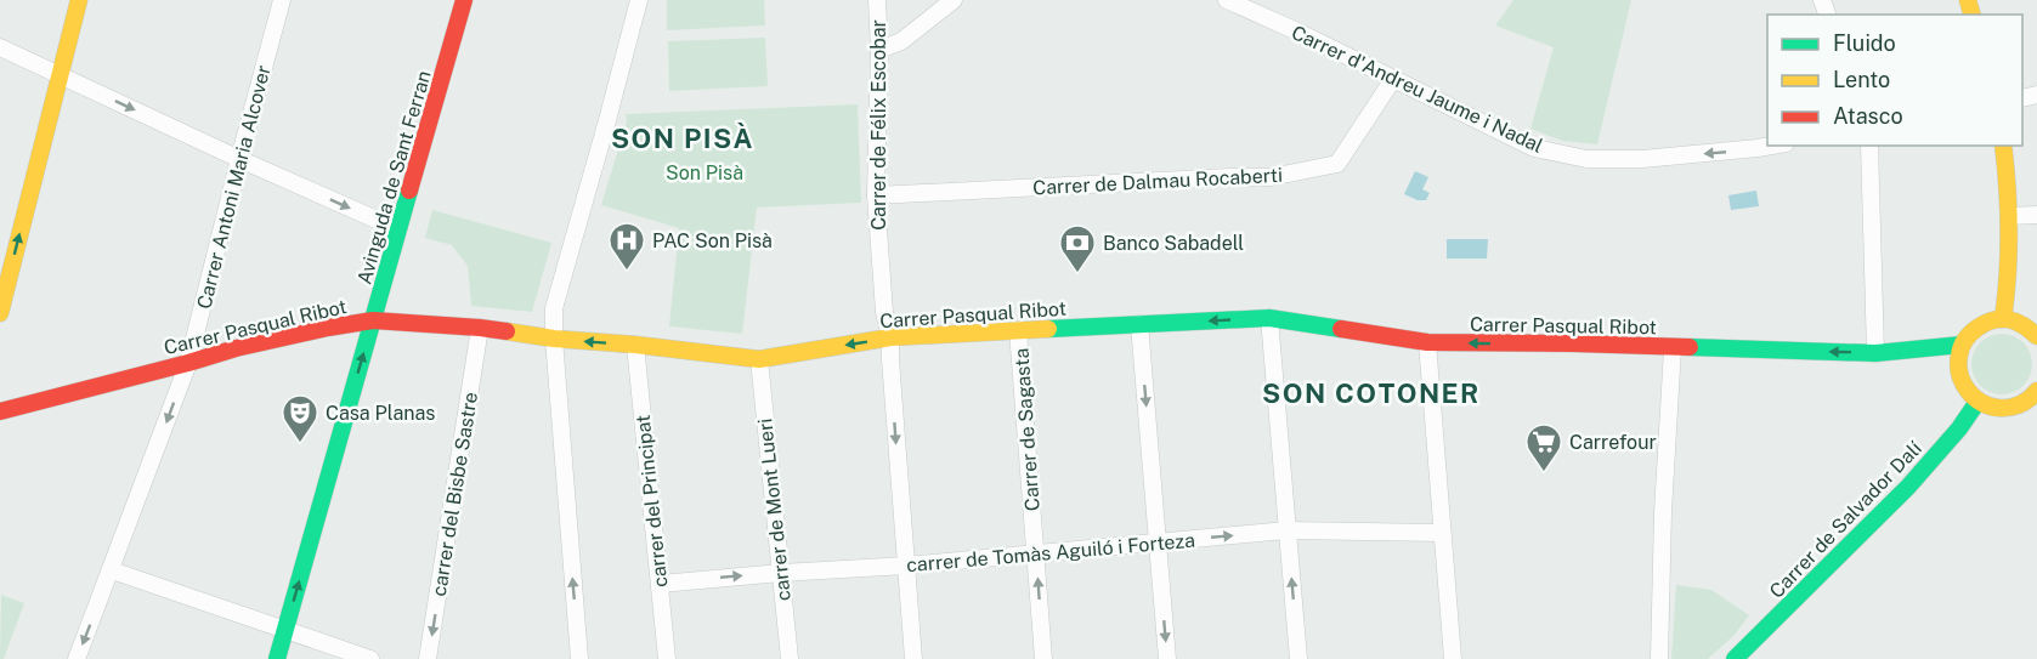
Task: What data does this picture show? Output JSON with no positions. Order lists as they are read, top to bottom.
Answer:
{
  "streets": {
    "street": [
      "Carrer d'Andreu Jaume i Nadal",
      "Carrer de Félix Escobar",
      "Avinguda de Sant Ferran",
      "Carrer de Dalmau Rocaberti",
      "Carrer Antoni Maria Alcover",
      "Carrer Pasqual Ribot",
      "Carrer de Sagasta",
      "carrer del Bisbe Sastre",
      "carrer del Principat",
      "carrer de Mont Lueri",
      "Carrer de Salvador Dalí",
      "carrer de Tomàs Aguiló i Forteza"
    ]
  },
  "crossings": [
    ["Carrer d'Andreu Jaume i Nadal", "Carrer de Dalmau Rocaberti"],
    ["Carrer de Félix Escobar", "Carrer de Dalmau Rocaberti"],
    ["Carrer de Félix Escobar", "Carrer Pasqual Ribot"],
    ["Carrer de Félix Escobar", "carrer de Tomàs Aguiló i Forteza"],
    ["Avinguda de Sant Ferran", "Carrer Pasqual Ribot"],
    ["Carrer Antoni Maria Alcover", "Carrer Pasqual Ribot"],
    ["Carrer Pasqual Ribot", "Carrer de Sagasta"],
    ["Carrer Pasqual Ribot", "carrer del Bisbe Sastre"],
    ["Carrer Pasqual Ribot", "carrer del Principat"],
    ["Carrer Pasqual Ribot", "carrer de Mont Lueri"],
    ["Carrer de Sagasta", "carrer de Tomàs Aguiló i Forteza"],
    ["carrer del Principat", "carrer de Tomàs Aguiló i Forteza"],
    ["carrer de Mont Lueri", "carrer de Tomàs Aguiló i Forteza"]
  ],
  "one_way": [
    "Carrer d'Andreu Jaume i Nadal",
    "Avinguda de Sant Ferran",
    "Carrer Antoni Maria Alcover",
    "Carrer Pasqual Ribot"
  ],
  "districts": ["SON PISÀ", "SON COTONER"],
  "parks": ["Son Pisà"],
  "places": {
    "hospital": ["PAC Son Pisà"],
    "bank": ["Banco Sabadell"],
    "theatre": ["Casa Planas"],
    "supermarket": ["Carrefour"]
  },
  "legend": ["Fluido", "Lento", "Atasco"]
}
